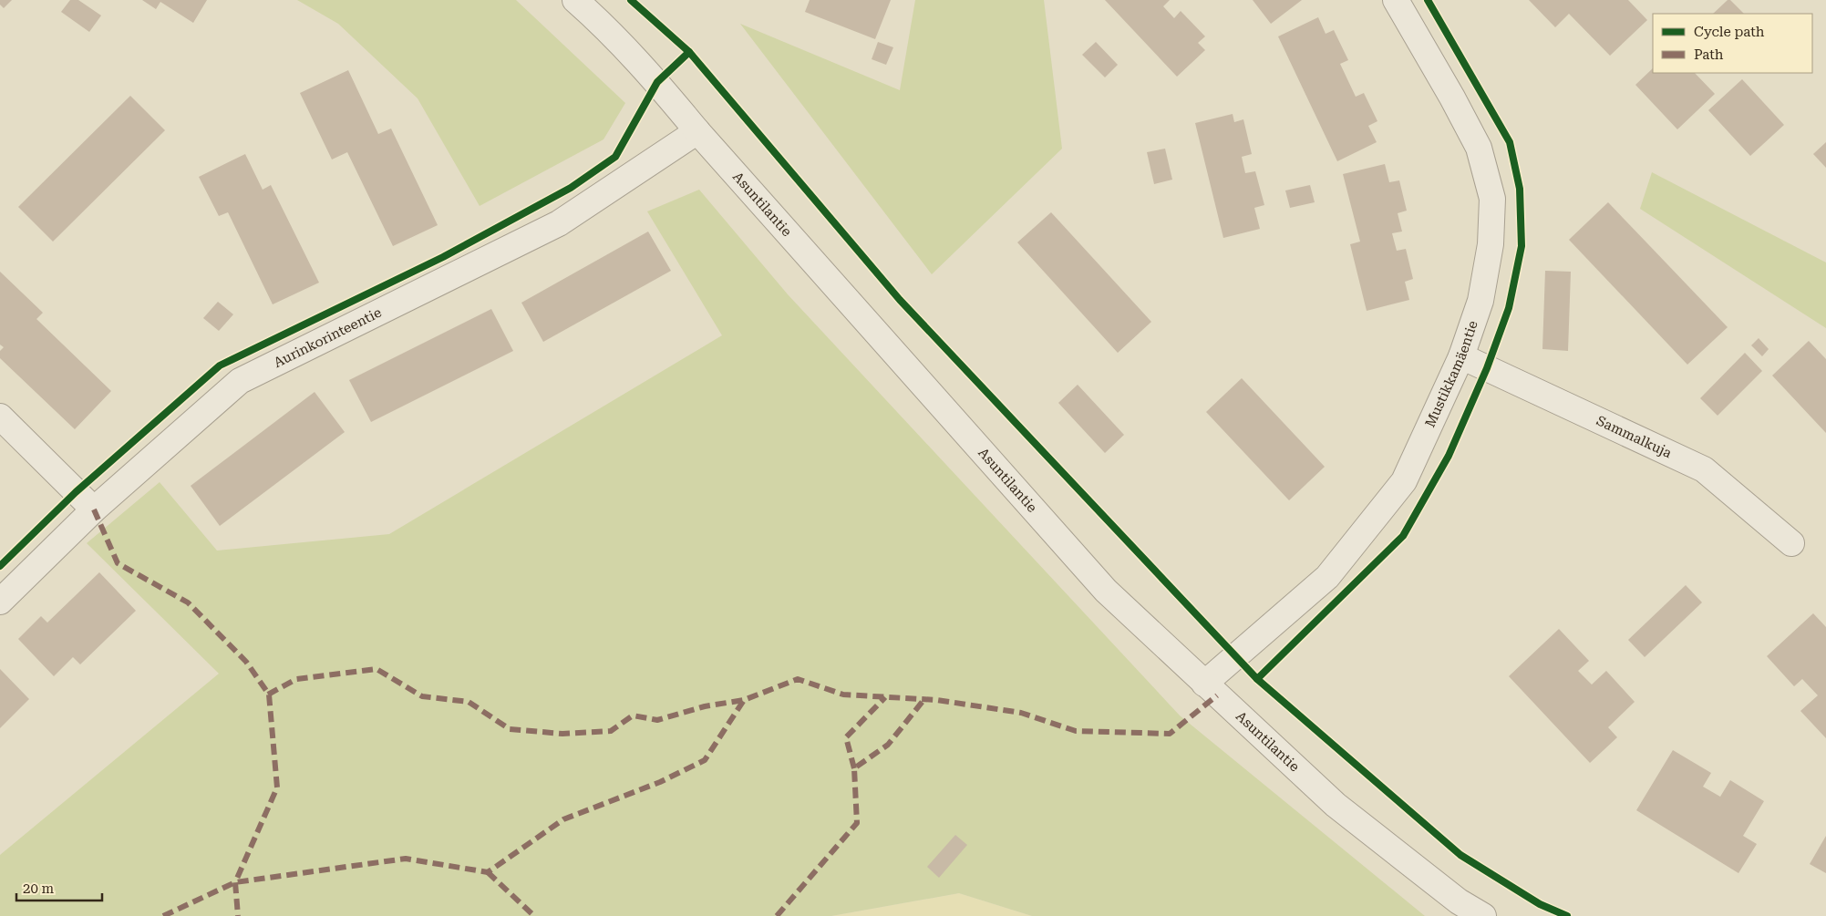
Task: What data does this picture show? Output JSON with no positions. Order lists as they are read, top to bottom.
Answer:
{
  "streets": {
    "street": [
      "Asuntilantie",
      "Aurinkorinteentie",
      "Mustikkamäentie",
      "Sammalkuja"
    ]
  },
  "crossings": [
    ["Asuntilantie", "Aurinkorinteentie"],
    ["Asuntilantie", "Mustikkamäentie"],
    ["Mustikkamäentie", "Sammalkuja"]
  ],
  "legend": ["Cycle path", "Path"],
  "scale_bar": "20 m"
}
